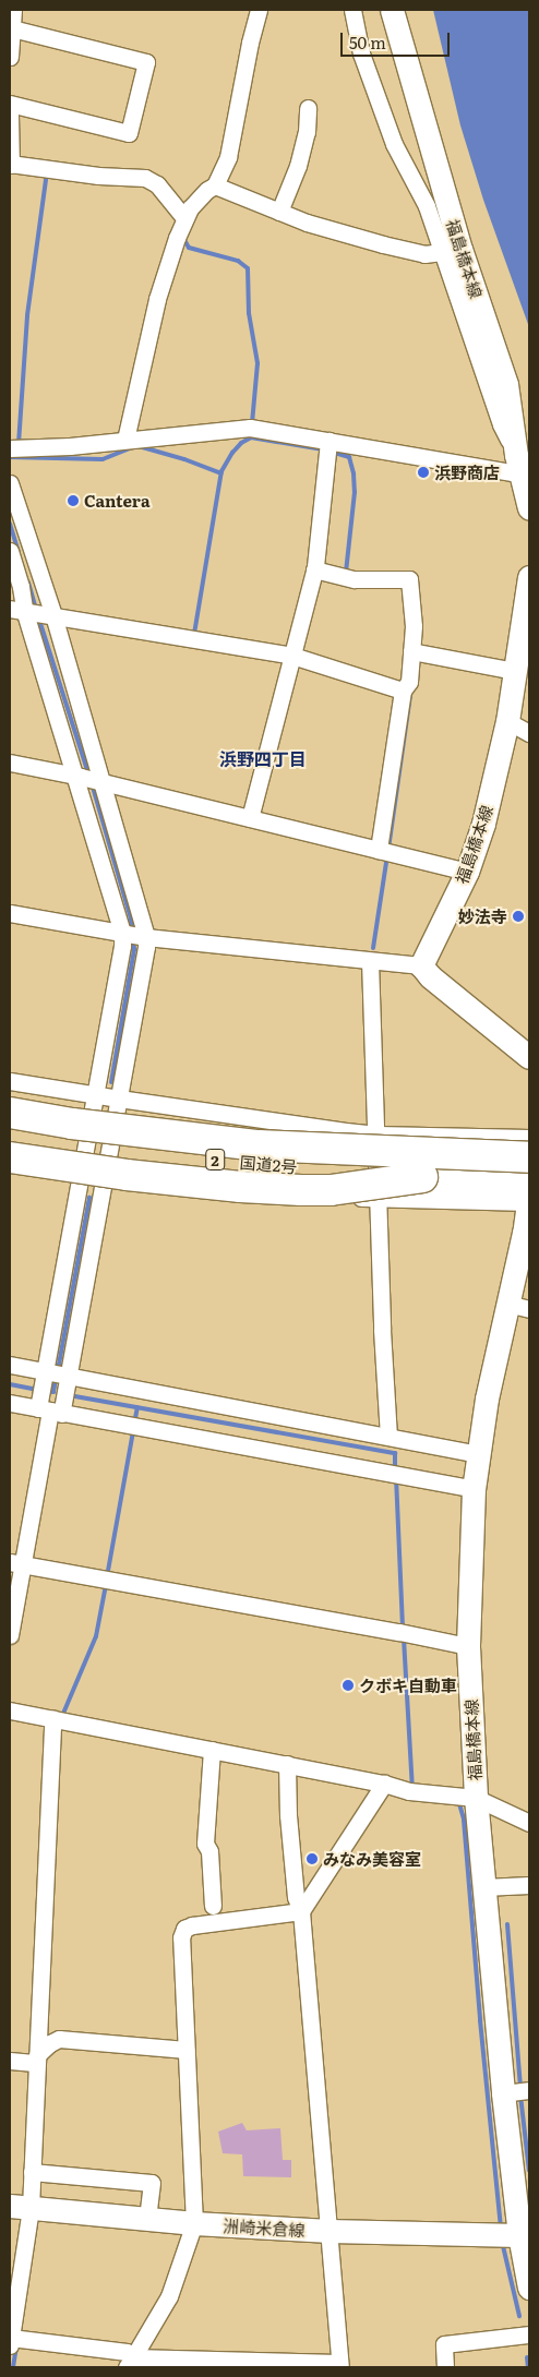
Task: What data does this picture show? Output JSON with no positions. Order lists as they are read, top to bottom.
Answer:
{
  "streets": {
    "highway": ["2", "国道2号"],
    "main road": ["福島橋本線", "洲崎米倉線"]
  },
  "crossings": [
    ["福島橋本線", "国道2号"],
    ["福島橋本線", "洲崎米倉線"]
  ],
  "districts": ["浜野四丁目"],
  "places": [
    "浜野商店",
    "Cantera",
    "妙法寺",
    "クボキ自動車",
    "みなみ美容室"
  ],
  "scale_bar": "50 m"
}
